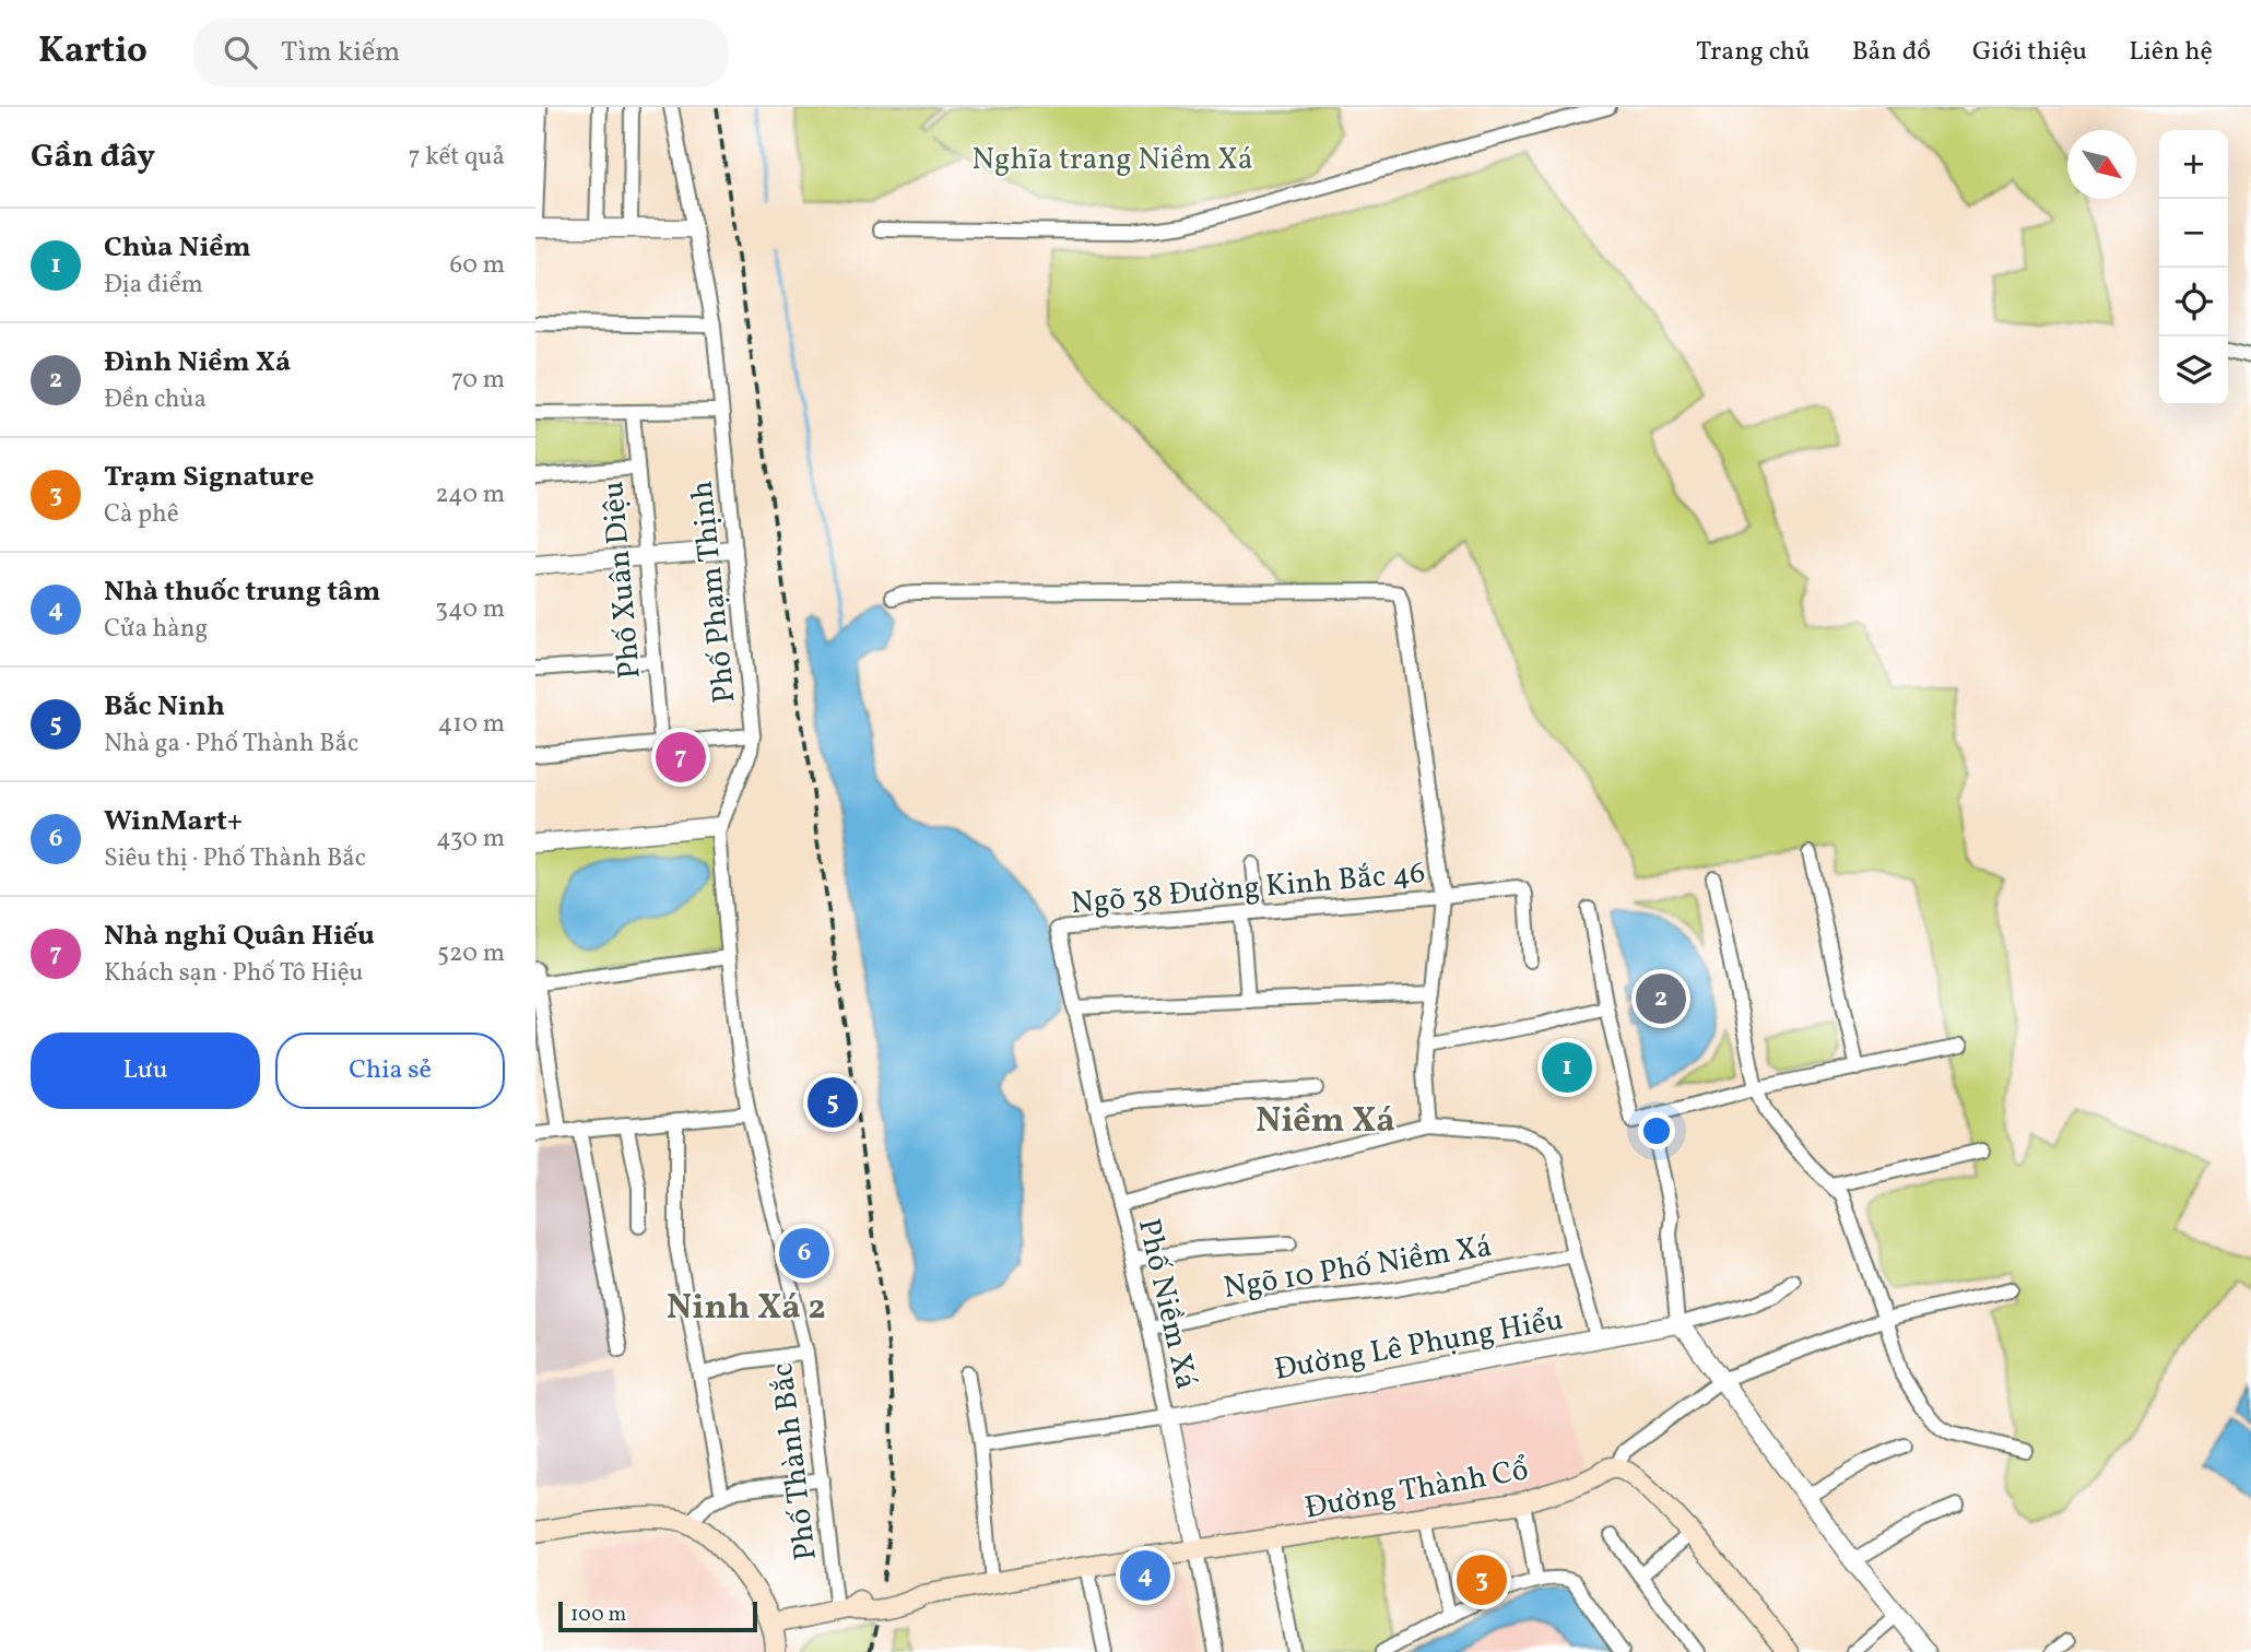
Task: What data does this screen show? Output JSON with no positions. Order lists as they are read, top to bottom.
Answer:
{
  "streets": {
    "main road": ["Đường Thành Cổ"],
    "street": [
      "Phố Xuân Diệu",
      "Phố Phạm Thịnh",
      "Ngõ 38 Đường Kinh Bắc 46",
      "Ngõ 10 Phố Niềm Xá",
      "Phố Niềm Xá",
      "Đường Lê Phụng Hiểu",
      "Phố Thành Bắc"
    ]
  },
  "crossings": [
    ["Phố Phạm Thịnh", "Phố Thành Bắc"],
    ["Ngõ 10 Phố Niềm Xá", "Phố Niềm Xá"],
    ["Phố Niềm Xá", "Đường Lê Phụng Hiểu"]
  ],
  "districts": ["Niềm Xá", "Ninh Xá 2"],
  "parks": ["Nghĩa trang Niềm Xá"],
  "scale_bar": "100 m",
  "north": "bottom right",
  "page": {
    "header": "Kartio",
    "search": "Tìm kiếm",
    "nav": [
      "Trang chủ",
      "Bản đồ",
      "Giới thiệu",
      "Liên hệ"
    ],
    "heading": ["Gần đây", "7 kết quả"],
    "map_buttons": ["+", "−"],
    "list": [
      {
        "mark": "1",
        "name": "Chùa Niềm",
        "note": "Địa điểm",
        "value": "60 m"
      },
      {
        "mark": "2",
        "name": "Đình Niềm Xá",
        "note": "Đền chùa",
        "value": "70 m"
      },
      {
        "mark": "3",
        "name": "Trạm Signature",
        "note": "Cà phê",
        "value": "240 m"
      },
      {
        "mark": "4",
        "name": "Nhà thuốc trung tâm",
        "note": "Cửa hàng",
        "value": "340 m"
      },
      {
        "mark": "5",
        "name": "Bắc Ninh",
        "note": "Nhà ga · Phố Thành Bắc",
        "value": "410 m"
      },
      {
        "mark": "6",
        "name": "WinMart+",
        "note": "Siêu thị · Phố Thành Bắc",
        "value": "430 m"
      },
      {
        "mark": "7",
        "name": "Nhà nghỉ Quân Hiếu",
        "note": "Khách sạn · Phố Tô Hiệu",
        "value": "520 m"
      }
    ],
    "pins": [
      "7",
      "2",
      "1",
      "5",
      "6",
      "4",
      "3"
    ],
    "buttons": ["Lưu", "Chia sẻ"],
    "scale": "100 m"
  }
}
